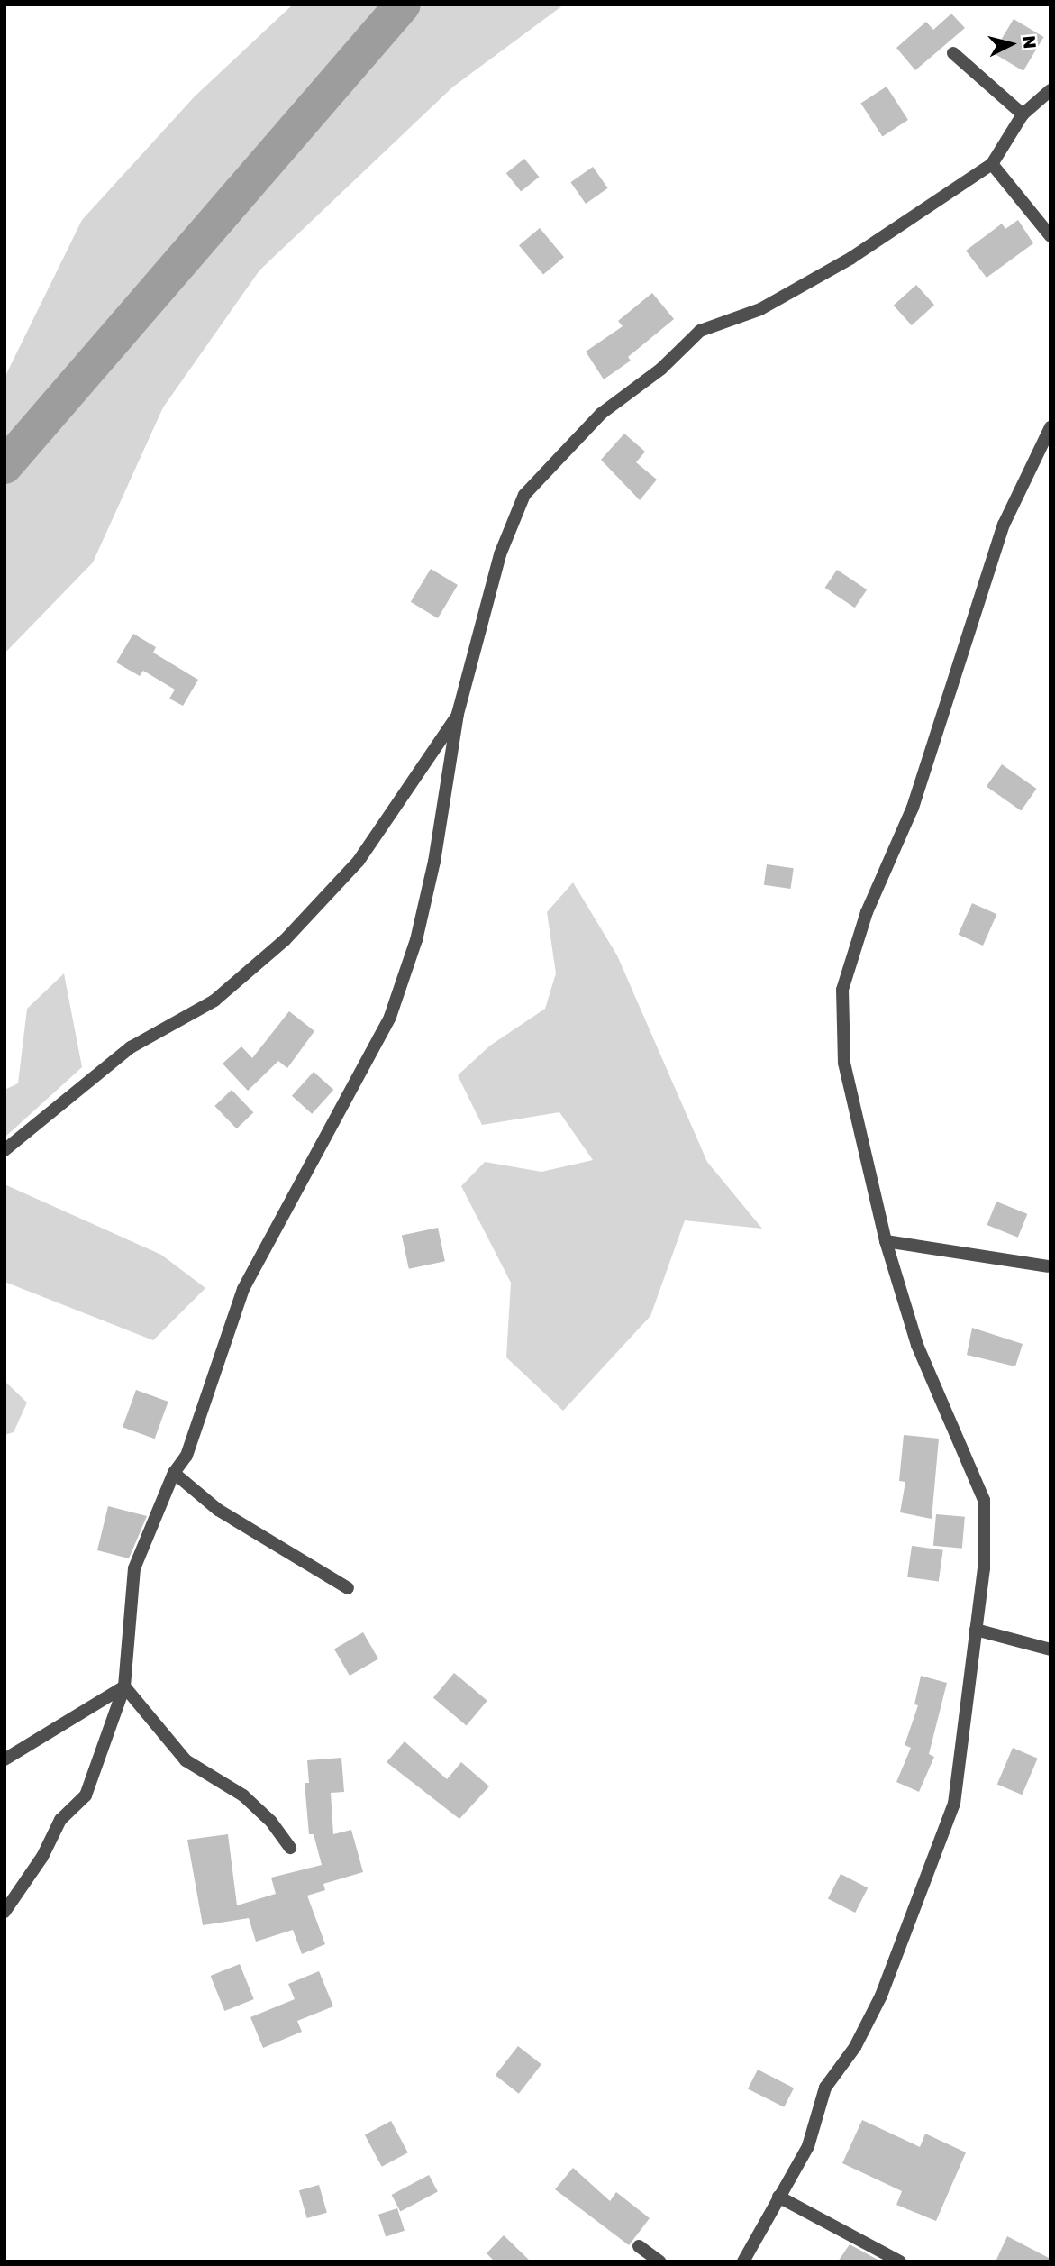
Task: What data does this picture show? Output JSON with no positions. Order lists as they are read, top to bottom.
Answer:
{
  "north": "right"
}
